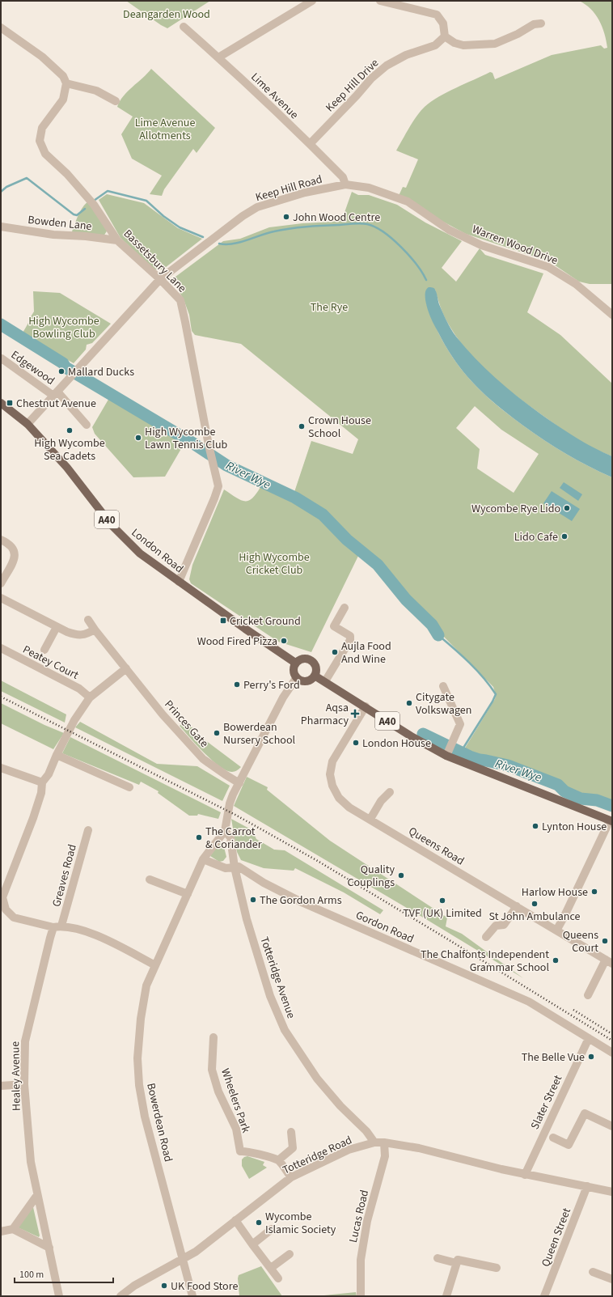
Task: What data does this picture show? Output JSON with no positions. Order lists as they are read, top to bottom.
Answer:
{
  "streets": {
    "main road": ["A40", "London Road"],
    "street": [
      "Keep Hill Drive",
      "Lime Avenue",
      "Keep Hill Road",
      "Bowden Lane",
      "Warren Wood Drive",
      "Bassetsbury Lane",
      "Edgewood",
      "Peatey Court",
      "Princes Gate",
      "Queens Road",
      "Greaves Road",
      "Gordon Road",
      "Totteridge Avenue",
      "Healey Avenue",
      "Wheelers Park",
      "Slater Street",
      "Bowerdean Road",
      "Totteridge Road",
      "Lucas Road",
      "Queen Street"
    ]
  },
  "crossings": [
    ["Keep Hill Drive", "Lime Avenue"],
    ["Lime Avenue", "Keep Hill Road"],
    ["Keep Hill Road", "Warren Wood Drive"],
    ["Keep Hill Road", "Bassetsbury Lane"],
    ["Bowden Lane", "Bassetsbury Lane"],
    ["Bassetsbury Lane", "London Road"],
    ["A40", "London Road"],
    ["A40", "Queens Road"],
    ["Greaves Road", "Healey Avenue"],
    ["Gordon Road", "Totteridge Avenue"],
    ["Gordon Road", "Slater Street"],
    ["Totteridge Avenue", "Totteridge Road"],
    ["Slater Street", "Totteridge Road"],
    ["Bowerdean Road", "Totteridge Road"],
    ["Totteridge Road", "Lucas Road"],
    ["Totteridge Road", "Queen Street"]
  ],
  "water": ["River Wye"],
  "parks": [
    "Deangarden Wood",
    "Lime Avenue Allotments",
    "The Rye",
    "High Wycombe Bowling Club",
    "High Wycombe Cricket Club"
  ],
  "places": {
    "other": [
      "John Wood Centre",
      "Mallard Ducks",
      "Crown House School",
      "High Wycombe Sea Cadets",
      "High Wycombe Lawn Tennis Club",
      "Wycombe Rye Lido",
      "Lido Cafe",
      "Wood Fired Pizza",
      "Aujla Food And Wine",
      "Perry's Ford",
      "Citygate Volkswagen",
      "Bowerdean Nursery School",
      "London House",
      "Lynton House",
      "The Carrot & Coriander",
      "Quality Couplings",
      "Harlow House",
      "The Gordon Arms",
      "TVF (UK) Limited",
      "St John Ambulance",
      "Queens Court",
      "The Chalfonts Independent Grammar School",
      "The Belle Vue",
      "Wycombe Islamic Society",
      "UK Food Store"
    ],
    "transit": ["Chestnut Avenue", "Cricket Ground"],
    "health": ["Aqsa Pharmacy"]
  },
  "scale_bar": "100 m"
}
